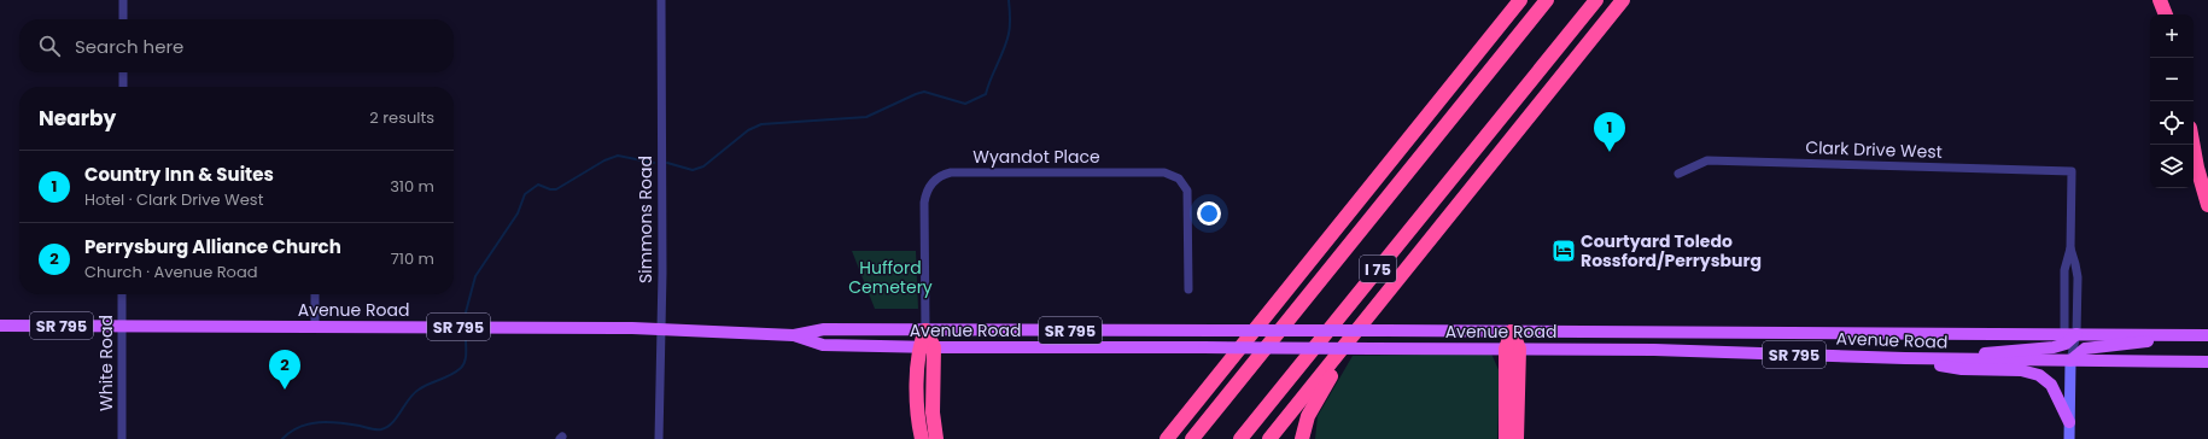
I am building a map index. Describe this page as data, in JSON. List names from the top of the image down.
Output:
{
  "streets": {
    "highway": ["I 75"],
    "main road": ["Avenue Road", "SR 795"],
    "street": [
      "Clark Drive West",
      "Wyandot Place",
      "Simmons Road",
      "White Road"
    ]
  },
  "crossings": [
    ["Wyandot Place", "Avenue Road"],
    ["Simmons Road", "Avenue Road"],
    ["Avenue Road", "White Road"]
  ],
  "parks": ["Hufford Cemetery"],
  "places": {
    "hotel": ["Courtyard Toledo Rossford/Perrysburg"]
  },
  "page": {
    "map_buttons": ["+", "−"],
    "search": "Search here",
    "heading": ["Nearby", "2 results"],
    "pins": ["1", "2"],
    "list": [
      {
        "mark": "1",
        "name": "Country Inn & Suites",
        "note": "Hotel · Clark Drive West",
        "value": "310 m"
      },
      {
        "mark": "2",
        "name": "Perrysburg Alliance Church",
        "note": "Church · Avenue Road",
        "value": "710 m"
      }
    ]
  }
}
